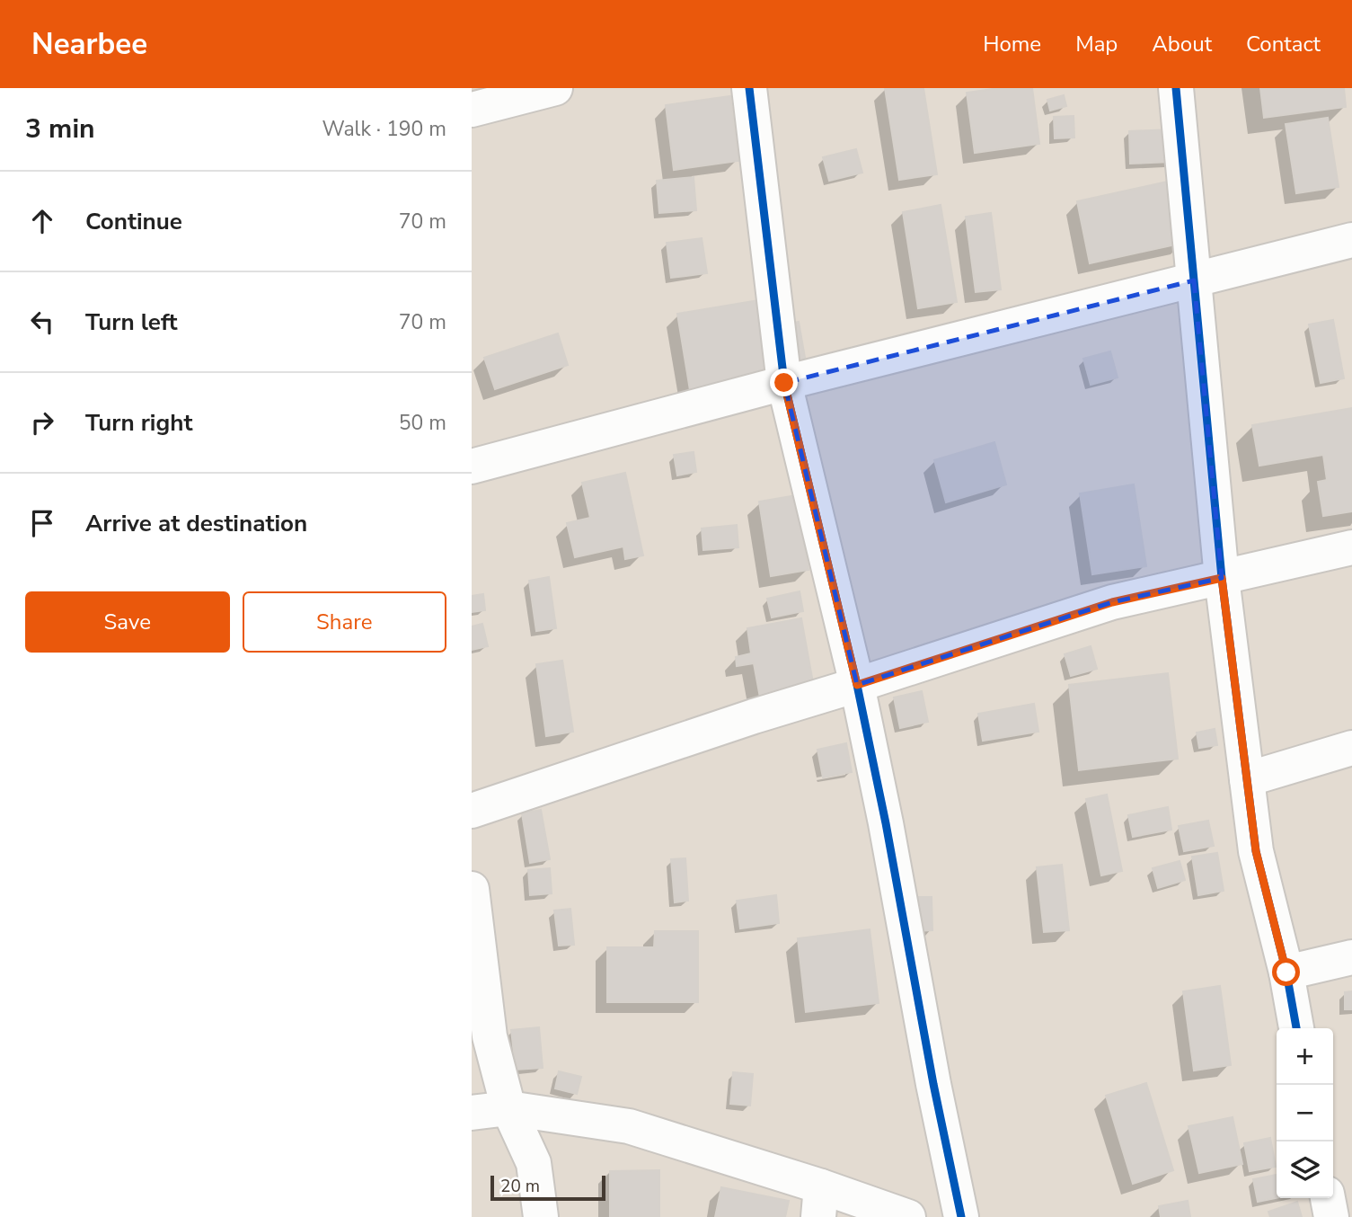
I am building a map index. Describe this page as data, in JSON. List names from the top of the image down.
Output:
{
  "scale_bar": "20 m",
  "page": {
    "header": "Nearbee",
    "nav": [
      "Home",
      "Map",
      "About",
      "Contact"
    ],
    "heading": ["3 min", "Walk · 190 m"],
    "list": [
      ["Continue", "70 m"],
      ["Turn left", "70 m"],
      ["Turn right", "50 m"],
      "Arrive at destination"
    ],
    "buttons": ["Save", "Share"],
    "map_buttons": ["+", "−"],
    "scale": "20 m"
  }
}
